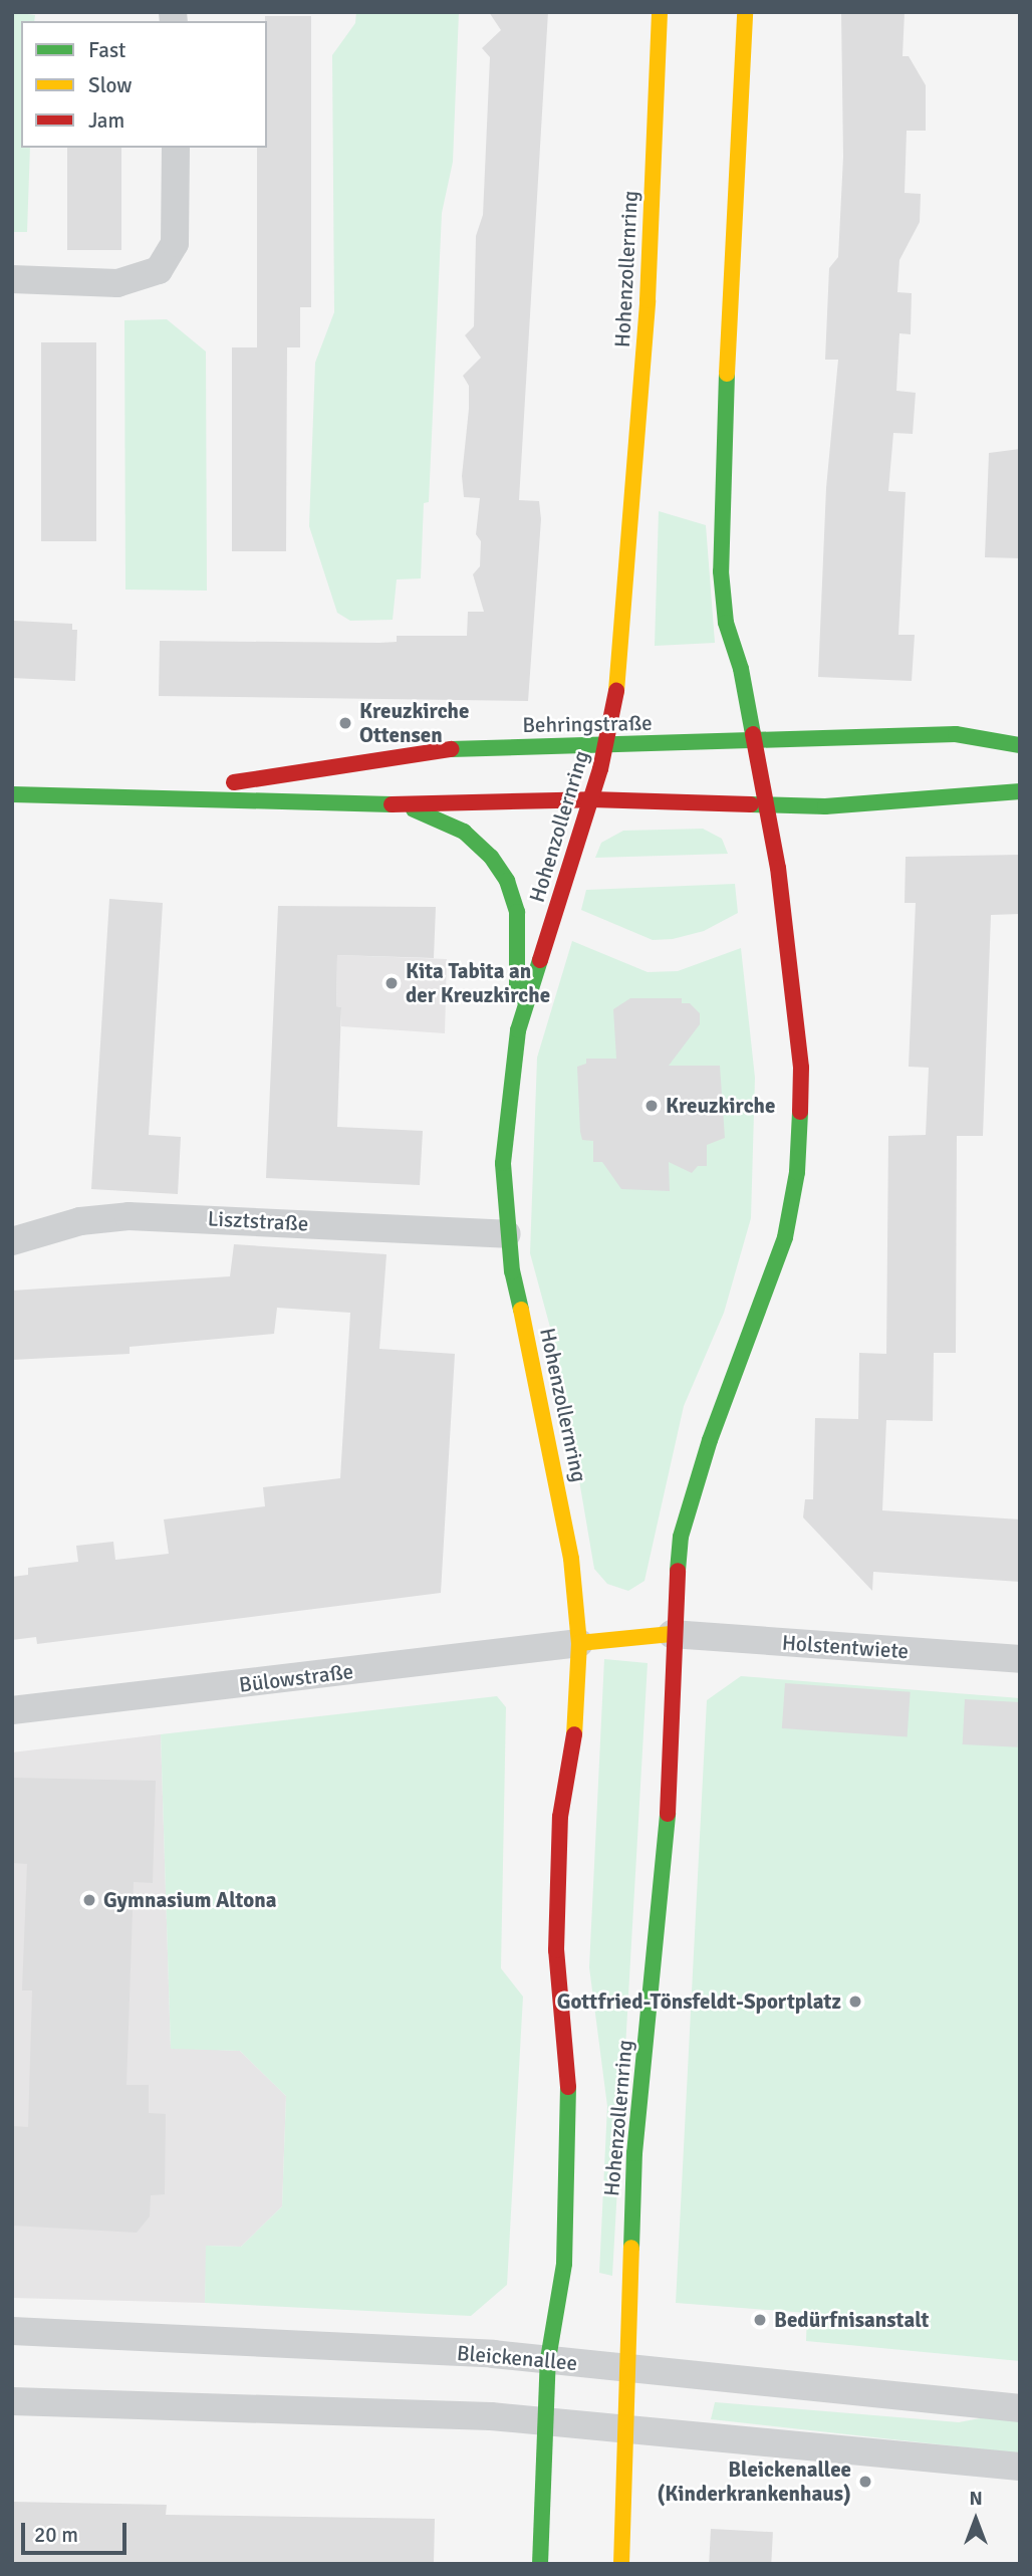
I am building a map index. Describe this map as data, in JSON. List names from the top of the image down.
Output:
{
  "streets": {
    "main road": ["Hohenzollernring", "Behringstraße"],
    "street": [
      "Lisztstraße",
      "Holstentwiete",
      "Bülowstraße",
      "Bleickenallee"
    ]
  },
  "crossings": [
    ["Hohenzollernring", "Behringstraße"],
    ["Hohenzollernring", "Lisztstraße"],
    ["Hohenzollernring", "Holstentwiete"],
    ["Hohenzollernring", "Bülowstraße"],
    ["Hohenzollernring", "Bleickenallee"]
  ],
  "places": [
    "Kreuzkirche Ottensen",
    "Kita Tabita an der Kreuzkirche",
    "Kreuzkirche",
    "Gymnasium Altona",
    "Gottfried-Tönsfeldt-Sportplatz",
    "Bedürfnisanstalt",
    "Bleickenallee (Kinderkrankenhaus)"
  ],
  "legend": ["Fast", "Slow", "Jam"],
  "scale_bar": "20 m",
  "north": "top"
}
